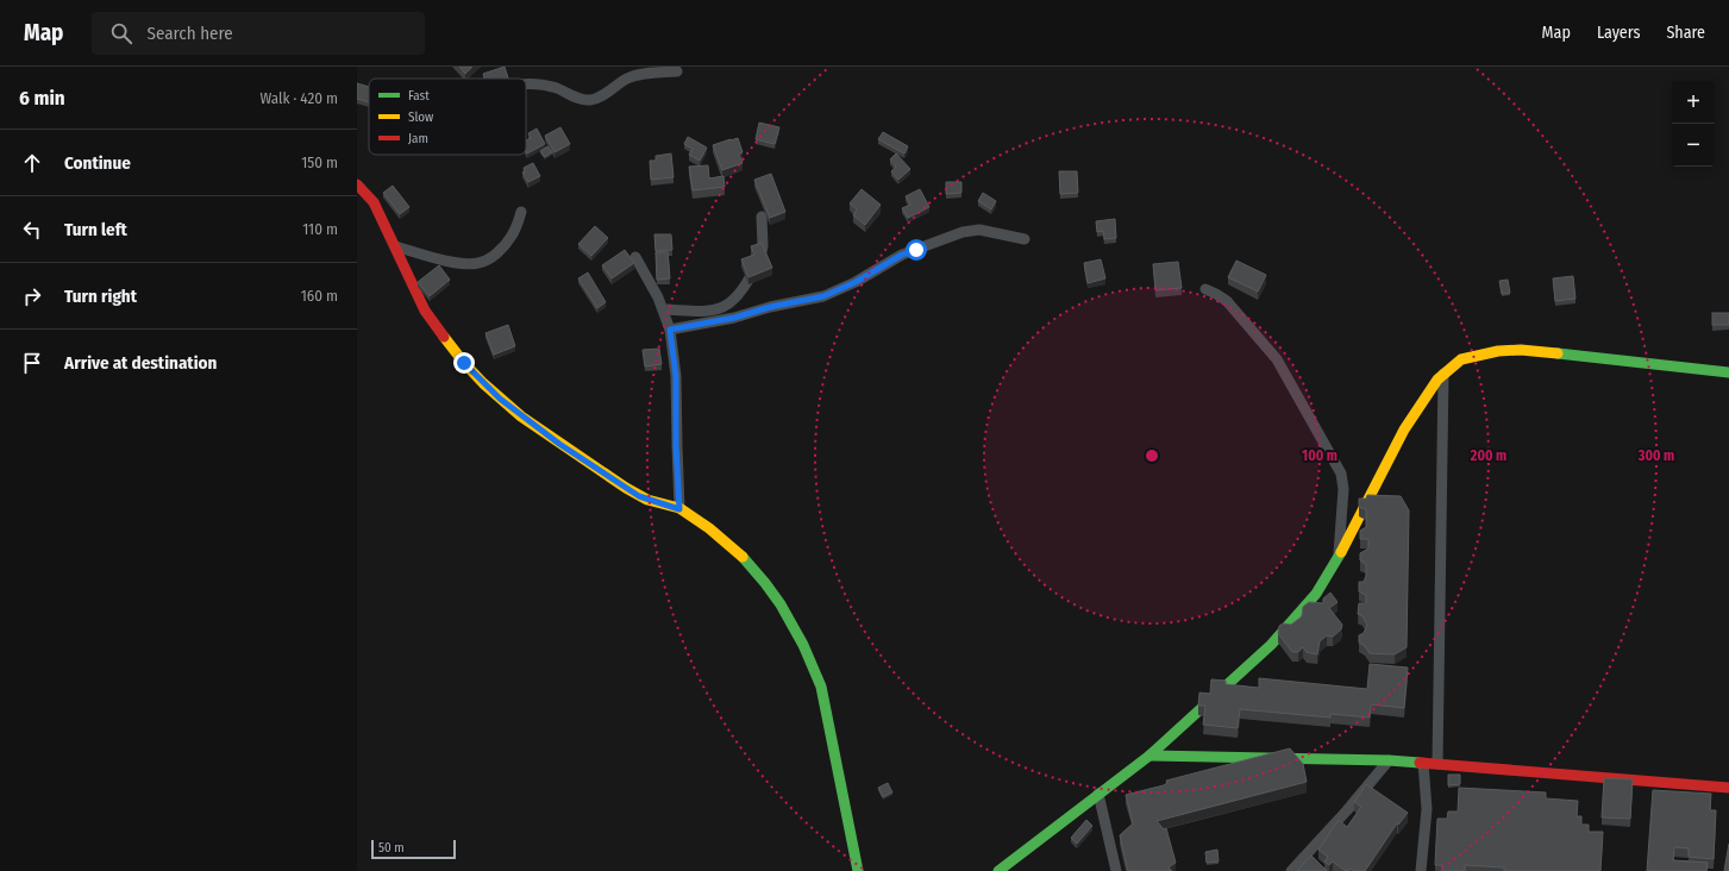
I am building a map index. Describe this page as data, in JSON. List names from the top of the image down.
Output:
{
  "legend": ["Fast", "Slow", "Jam"],
  "scale_bar": "50 m",
  "page": {
    "header": "Map",
    "search": "Search here",
    "nav": ["Map", "Layers", "Share"],
    "heading": ["6 min", "Walk · 420 m"],
    "map_buttons": ["+", "−"],
    "list": [
      ["Continue", "150 m"],
      ["Turn left", "110 m"],
      ["Turn right", "160 m"],
      "Arrive at destination"
    ],
    "scale": "50 m"
  },
  "rings": ["100 m", "200 m", "300 m"]
}
